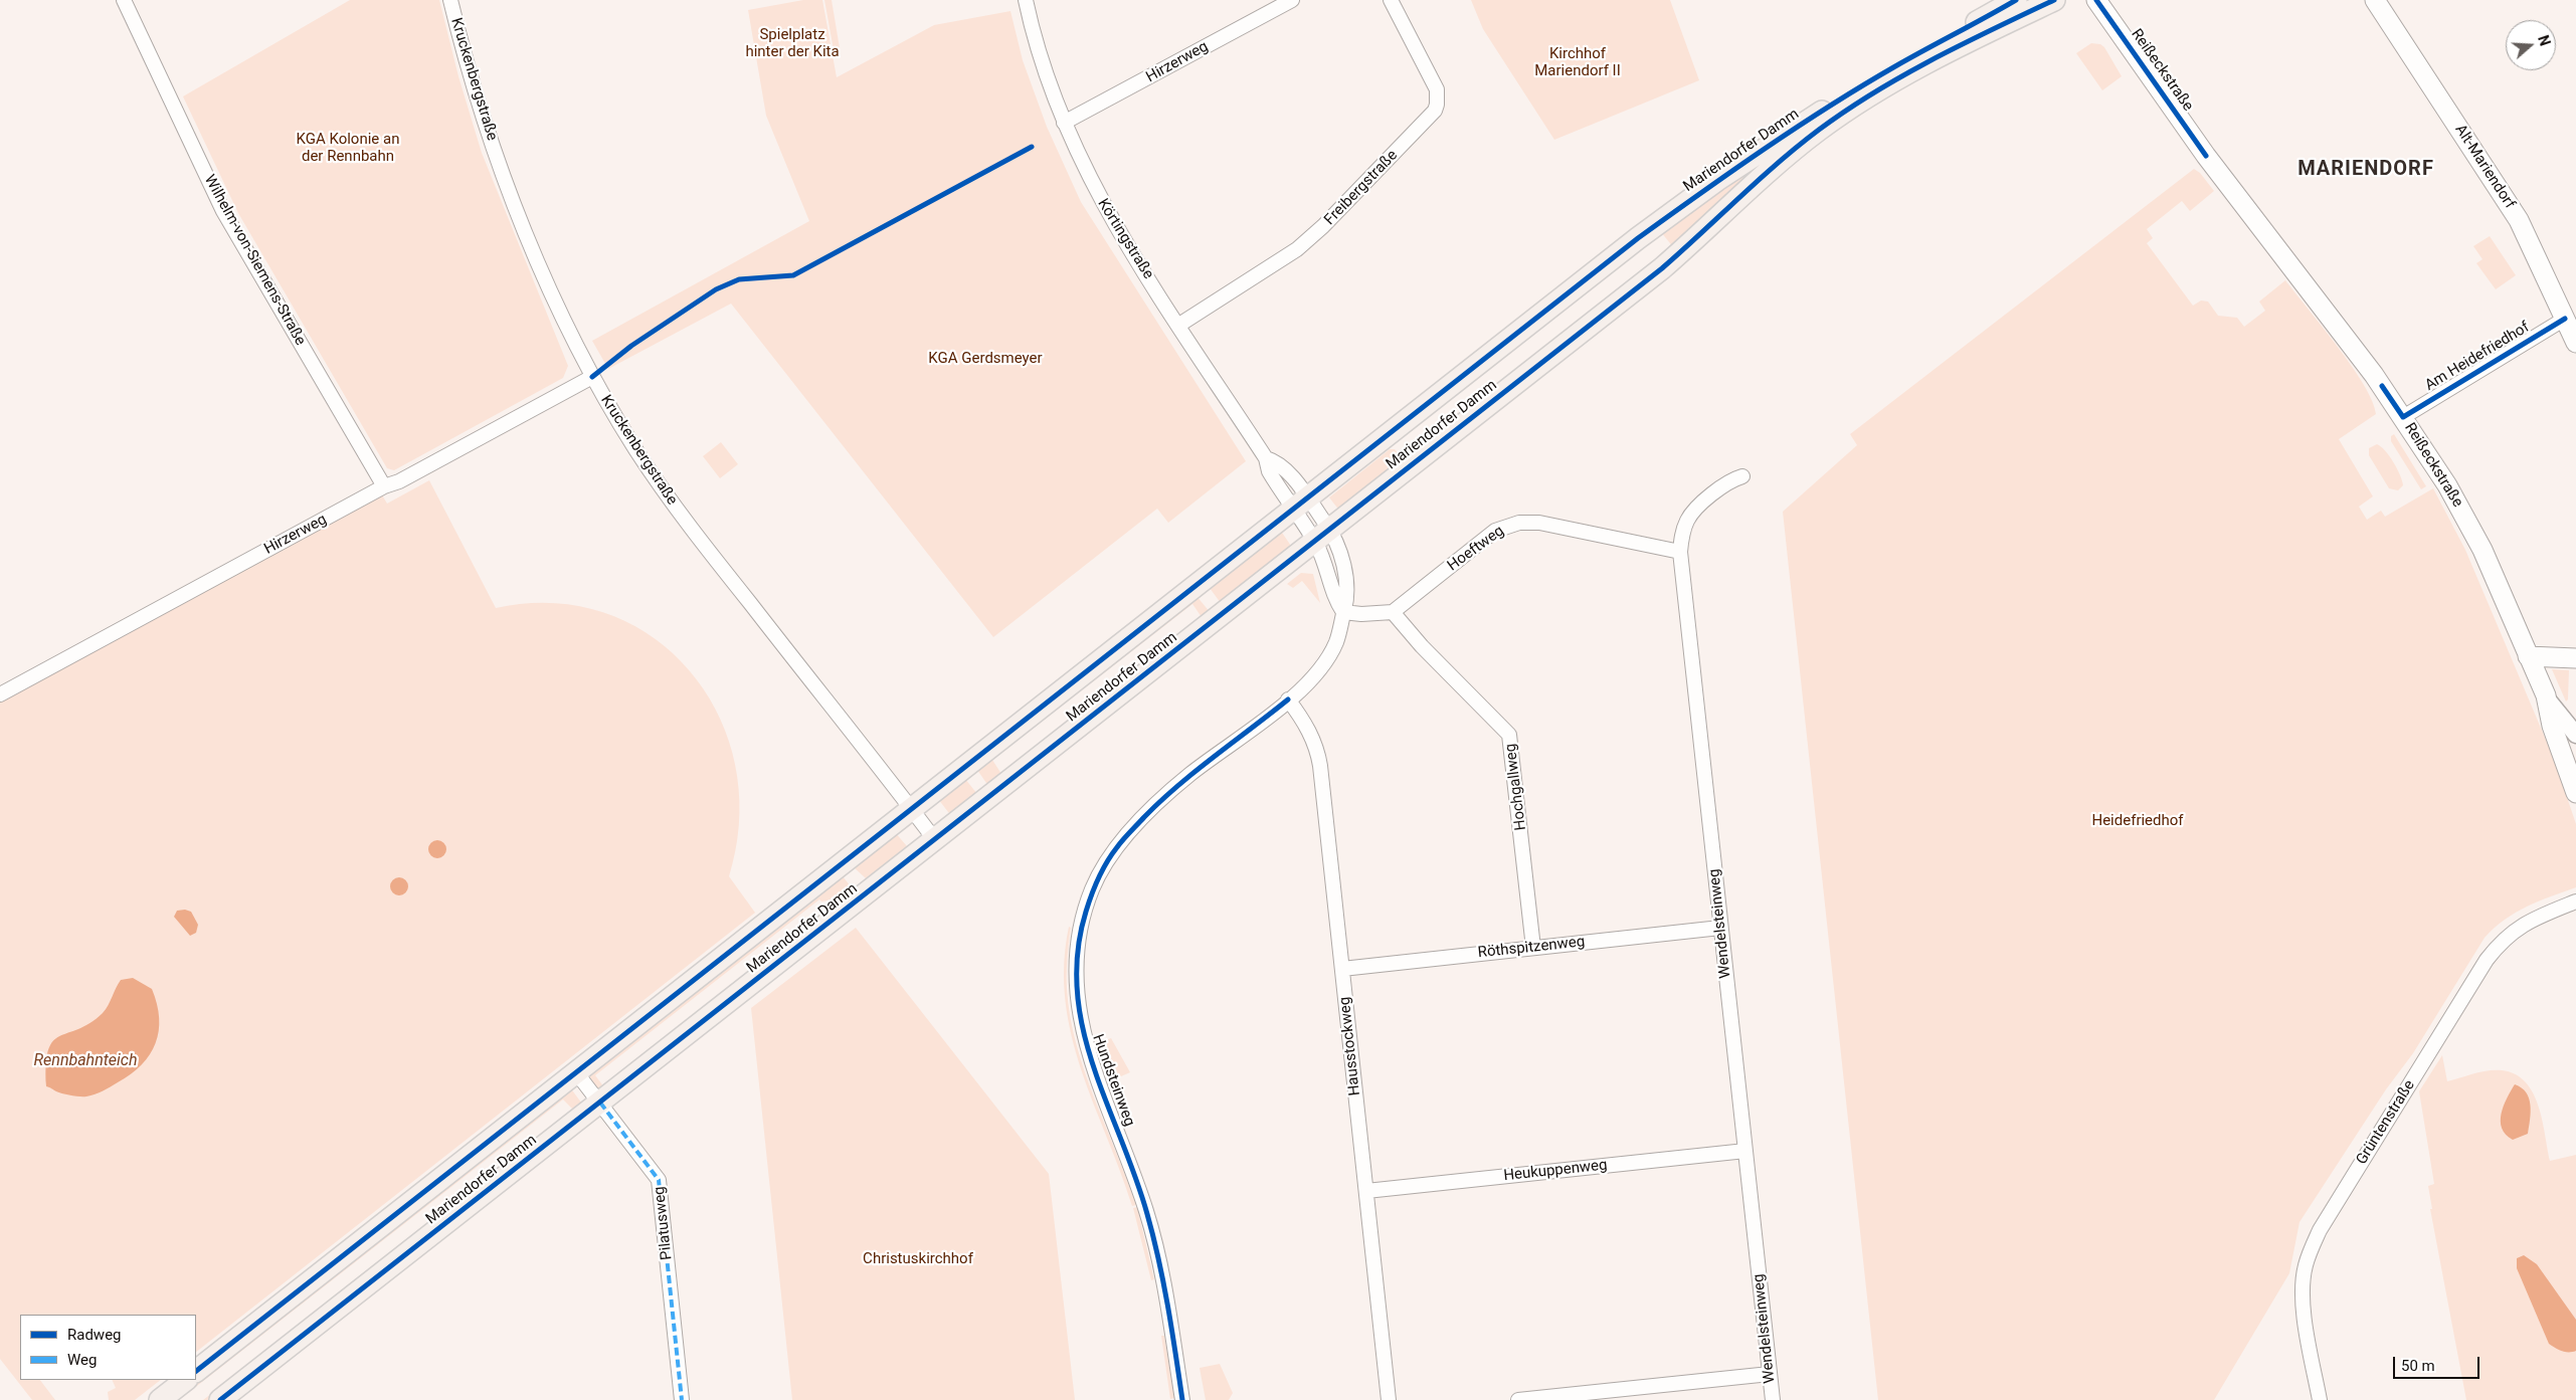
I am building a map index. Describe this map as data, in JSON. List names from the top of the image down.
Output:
{
  "streets": {
    "main road": ["Reißeckstraße", "Mariendorfer Damm", "Alt-Mariendorf"],
    "street": [
      "Hirzerweg",
      "Kruckenbergstraße",
      "Freibergstraße",
      "Körtingstraße",
      "Wilhelm-von-Siemens-Straße",
      "Am Heidefriedhof",
      "Hoeftweg",
      "Hochgallweg",
      "Wendelsteinweg",
      "Röthspitzenweg",
      "Hausstockweg",
      "Hundsteinweg",
      "Grüntenstraße",
      "Heukuppenweg",
      "Pilatusweg"
    ]
  },
  "crossings": [
    ["Hirzerweg", "Kruckenbergstraße"],
    ["Hirzerweg", "Körtingstraße"],
    ["Hirzerweg", "Wilhelm-von-Siemens-Straße"],
    ["Reißeckstraße", "Am Heidefriedhof"],
    ["Kruckenbergstraße", "Mariendorfer Damm"],
    ["Mariendorfer Damm", "Körtingstraße"],
    ["Mariendorfer Damm", "Pilatusweg"],
    ["Alt-Mariendorf", "Am Heidefriedhof"],
    ["Freibergstraße", "Körtingstraße"],
    ["Hoeftweg", "Hochgallweg"],
    ["Hoeftweg", "Wendelsteinweg"],
    ["Hochgallweg", "Röthspitzenweg"],
    ["Wendelsteinweg", "Röthspitzenweg"],
    ["Wendelsteinweg", "Heukuppenweg"],
    ["Röthspitzenweg", "Hausstockweg"],
    ["Hausstockweg", "Hundsteinweg"],
    ["Hausstockweg", "Heukuppenweg"]
  ],
  "districts": ["MARIENDORF"],
  "water": ["Rennbahnteich"],
  "parks": [
    "Spielplatz hinter der Kita",
    "Kirchhof Mariendorf II",
    "KGA Kolonie an der Rennbahn",
    "KGA Gerdsmeyer",
    "Heidefriedhof",
    "Christuskirchhof"
  ],
  "legend": ["Radweg", "Weg"],
  "scale_bar": "50 m",
  "north": "right"
}
